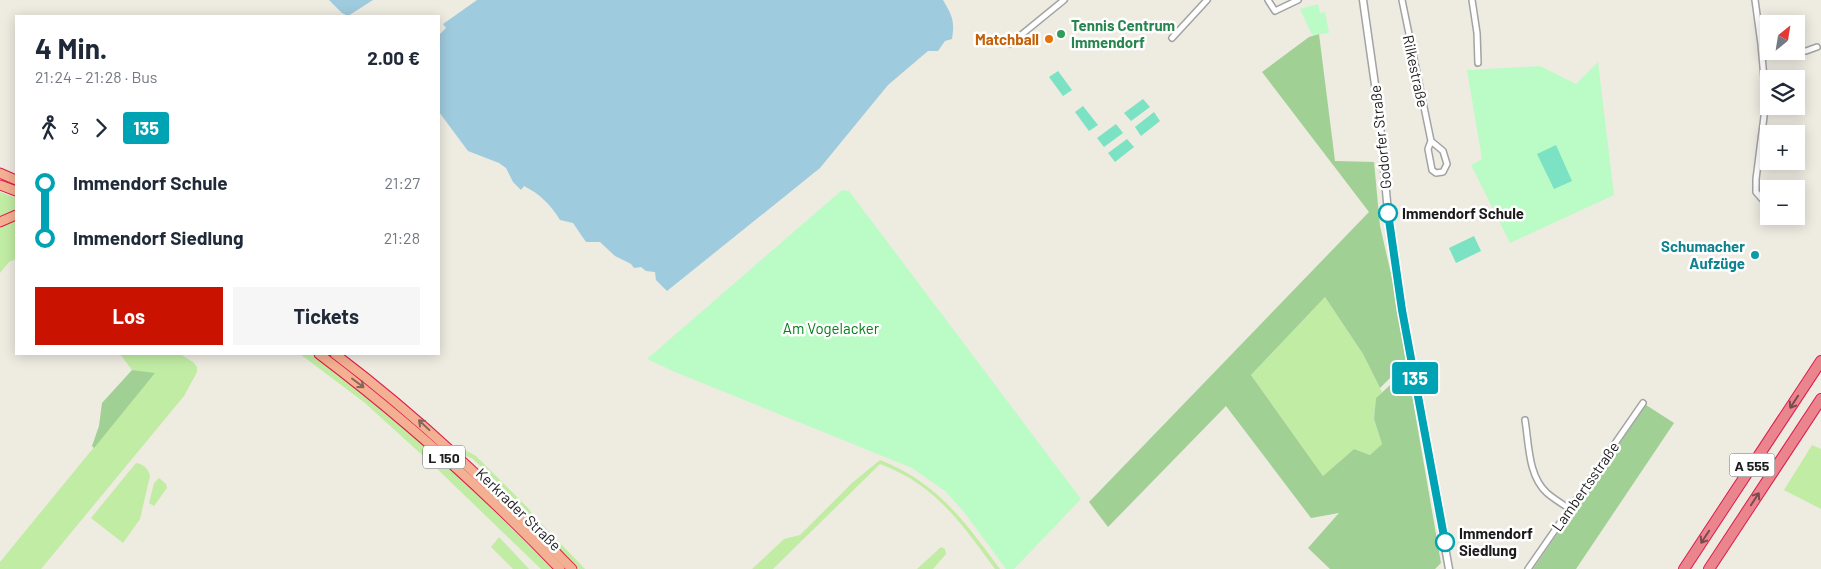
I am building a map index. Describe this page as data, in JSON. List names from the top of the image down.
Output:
{
  "streets": {
    "highway": ["L 150", "A 555", "Kerkrader Straße"],
    "street": ["Rilkestraße", "Godorfer Straße", "Lambertsstraße"]
  },
  "parks": ["Am Vogelacker"],
  "places": [
    "Tennis Centrum Immendorf",
    "Matchball",
    "Immendorf Schule",
    "Schumacher Aufzüge",
    "Immendorf Siedlung"
  ],
  "lines": ["bus line 135"],
  "north": "top right",
  "page": {
    "on_map": "135",
    "map_buttons": ["+", "−"],
    "heading": ["4 Min.", "21:24 – 21:28 · Bus", "2.00 €"],
    "legs": ["3", "135"],
    "list": [
      {
        "name": "Immendorf Schule",
        "value": "21:27"
      },
      {
        "name": "Immendorf Siedlung",
        "value": "21:28"
      }
    ],
    "buttons": ["Los", "Tickets"]
  }
}
